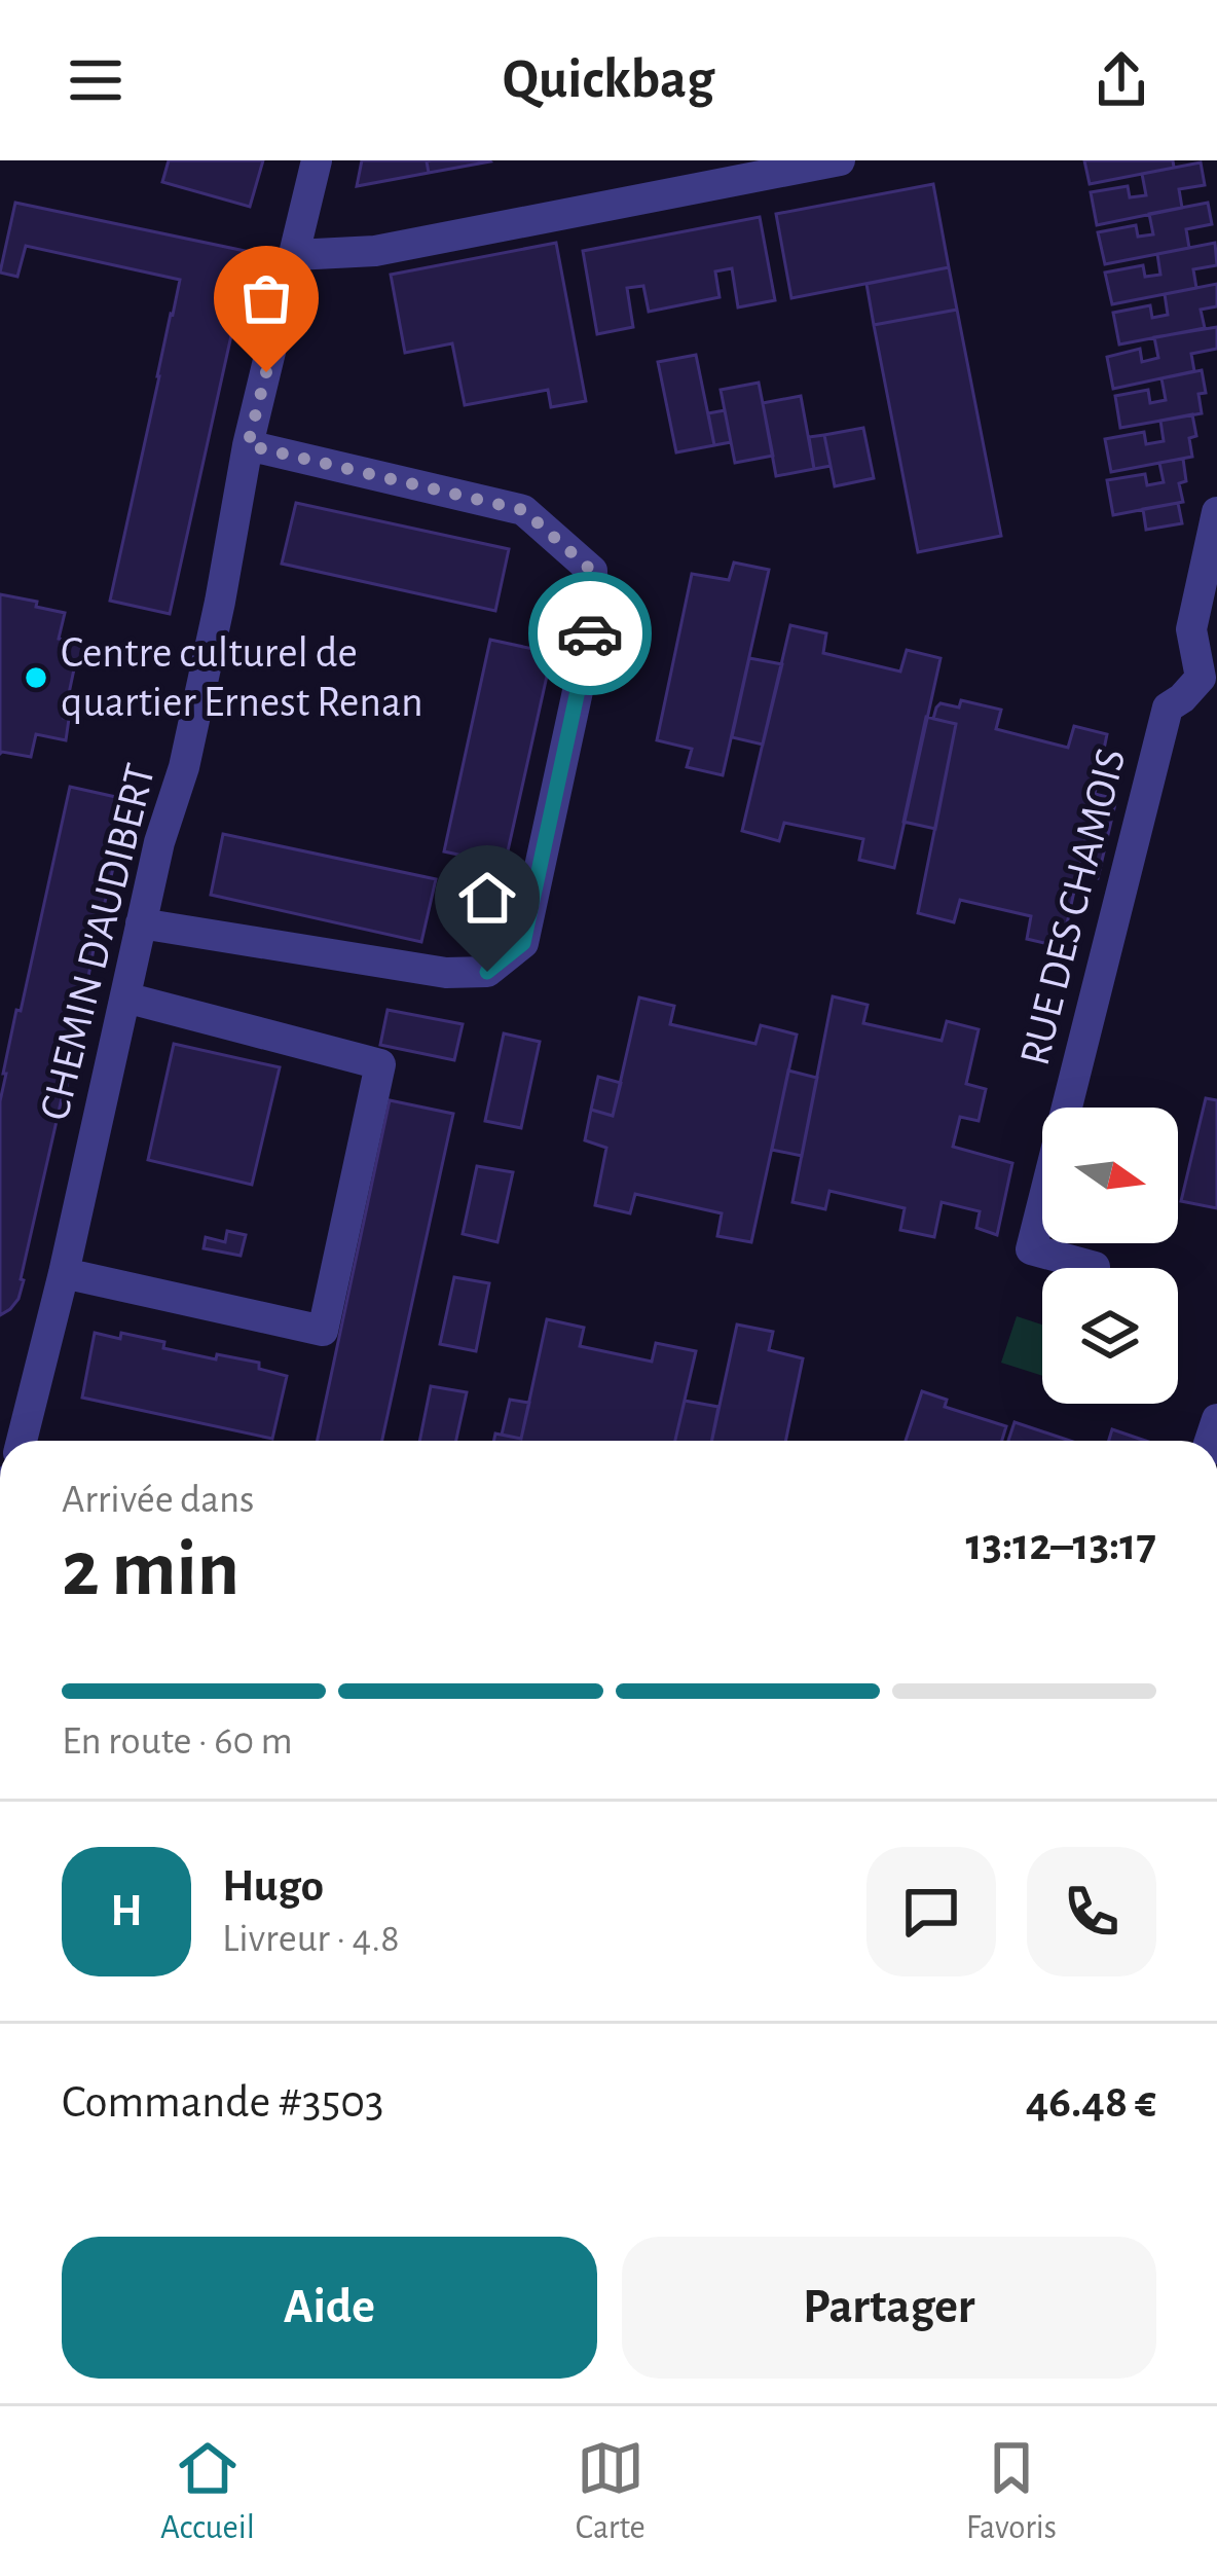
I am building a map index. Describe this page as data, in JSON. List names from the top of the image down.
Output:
{
  "streets": {
    "street": ["RUE DES CHAMOIS", "CHEMIN D'AUDIBERT"]
  },
  "places": ["Centre culturel de quartier Ernest Renan"],
  "north": "right",
  "page": {
    "header": "Quickbag",
    "heading": ["2 min", "Arrivée dans", "13:12–13:17"],
    "panel": [
      "Hugo",
      "Livreur · 4.8",
      "Commande #3503",
      "46.48 €"
    ],
    "bar": "En route · 60 m",
    "round": "H",
    "buttons": ["Aide", "Partager"],
    "tabs": ["Accueil", "Carte", "Favoris"]
  }
}
